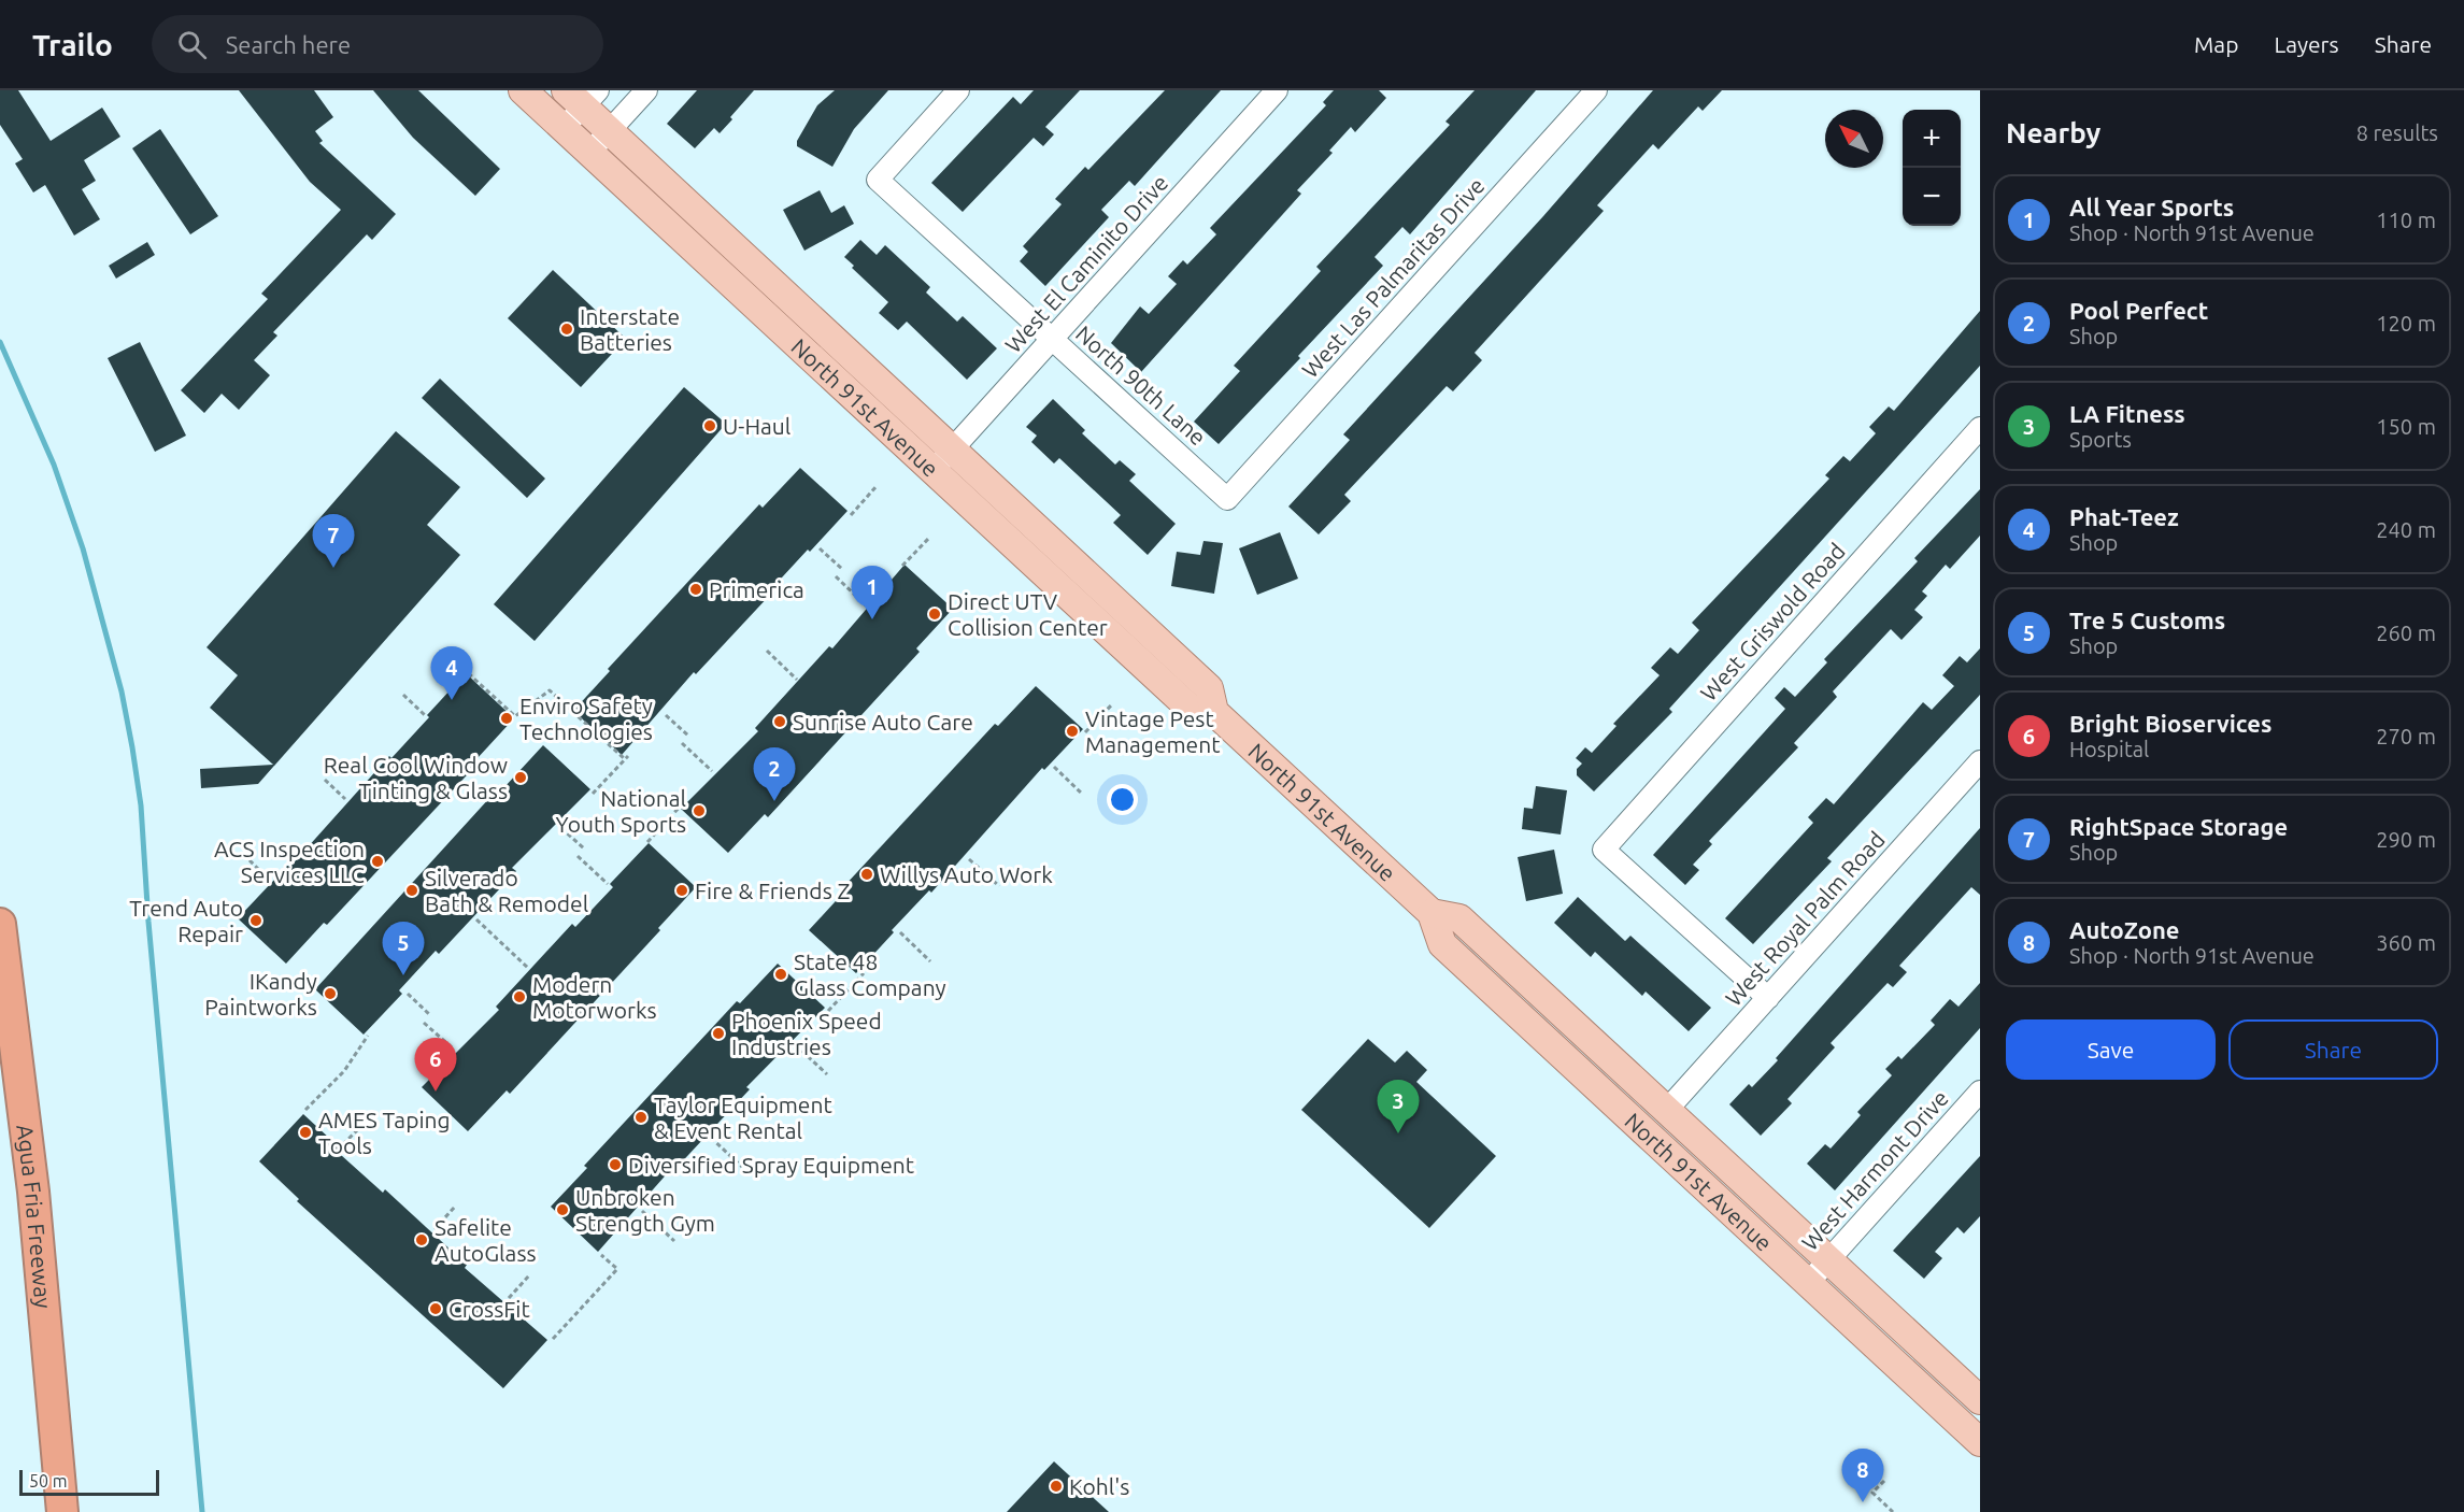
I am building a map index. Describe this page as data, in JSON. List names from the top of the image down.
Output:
{
  "streets": {
    "highway": ["Agua Fria Freeway"],
    "main road": ["North 91st Avenue"],
    "street": [
      "West El Caminito Drive",
      "West Las Palmaritas Drive",
      "North 90th Lane",
      "West Griswold Road",
      "West Royal Palm Road",
      "West Harmont Drive"
    ]
  },
  "crossings": [
    ["West El Caminito Drive", "North 90th Lane"],
    ["West El Caminito Drive", "North 91st Avenue"],
    ["West Las Palmaritas Drive", "North 90th Lane"],
    ["North 91st Avenue", "West Royal Palm Road"],
    ["North 91st Avenue", "West Harmont Drive"],
    ["West Griswold Road", "West Royal Palm Road"]
  ],
  "places": [
    "Interstate Batteries",
    "U-Haul",
    "Primerica",
    "Direct UTV Collision Center",
    "Enviro Safety Technologies",
    "Sunrise Auto Care",
    "Vintage Pest Management",
    "Real Cool Window Tinting & Glass",
    "National Youth Sports",
    "ACS Inspection Services LLC",
    "Willys Auto Work",
    "Silverado Bath & Remodel",
    "Fire & Friends Z",
    "Trend Auto Repair",
    "State 48 Glass Company",
    "IKandy Paintworks",
    "Modern Motorworks",
    "Phoenix Speed Industries",
    "Taylor Equipment & Event Rental",
    "AMES Taping Tools",
    "Diversified Spray Equipment",
    "Unbroken Strength Gym",
    "Safelite AutoGlass",
    "CrossFit",
    "Kohl's"
  ],
  "scale_bar": "50 m",
  "north": "top left",
  "page": {
    "header": "Trailo",
    "search": "Search here",
    "nav": ["Map", "Layers", "Share"],
    "heading": ["Nearby", "8 results"],
    "map_buttons": ["+", "−"],
    "list": [
      {
        "mark": "1",
        "name": "All Year Sports",
        "note": "Shop · North 91st Avenue",
        "value": "110 m"
      },
      {
        "mark": "2",
        "name": "Pool Perfect",
        "note": "Shop",
        "value": "120 m"
      },
      {
        "mark": "3",
        "name": "LA Fitness",
        "note": "Sports",
        "value": "150 m"
      },
      {
        "mark": "4",
        "name": "Phat-Teez",
        "note": "Shop",
        "value": "240 m"
      },
      {
        "mark": "5",
        "name": "Tre 5 Customs",
        "note": "Shop",
        "value": "260 m"
      },
      {
        "mark": "6",
        "name": "Bright Bioservices",
        "note": "Hospital",
        "value": "270 m"
      },
      {
        "mark": "7",
        "name": "RightSpace Storage",
        "note": "Shop",
        "value": "290 m"
      },
      {
        "mark": "8",
        "name": "AutoZone",
        "note": "Shop · North 91st Avenue",
        "value": "360 m"
      }
    ],
    "pins": [
      "7",
      "1",
      "4",
      "2",
      "5",
      "6",
      "3",
      "8"
    ],
    "buttons": ["Save", "Share"],
    "scale": "50 m"
  }
}
